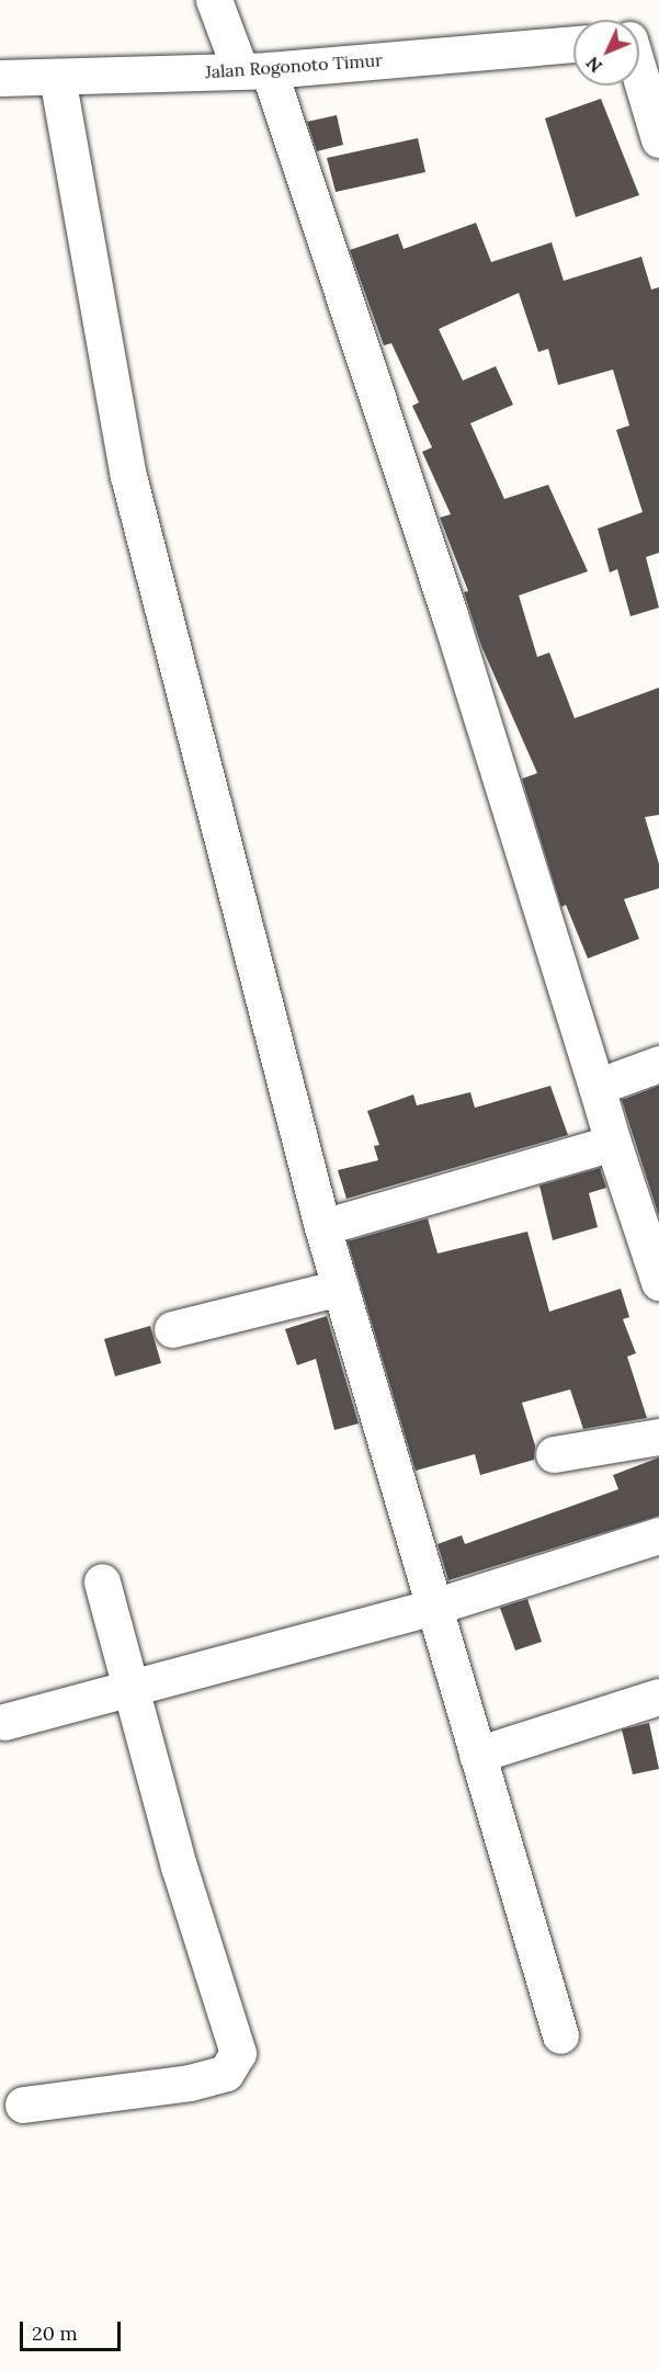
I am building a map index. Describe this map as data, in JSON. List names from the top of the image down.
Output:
{
  "streets": {
    "street": ["Jalan Rogonoto Timur"]
  },
  "scale_bar": "20 m",
  "north": "bottom left"
}
